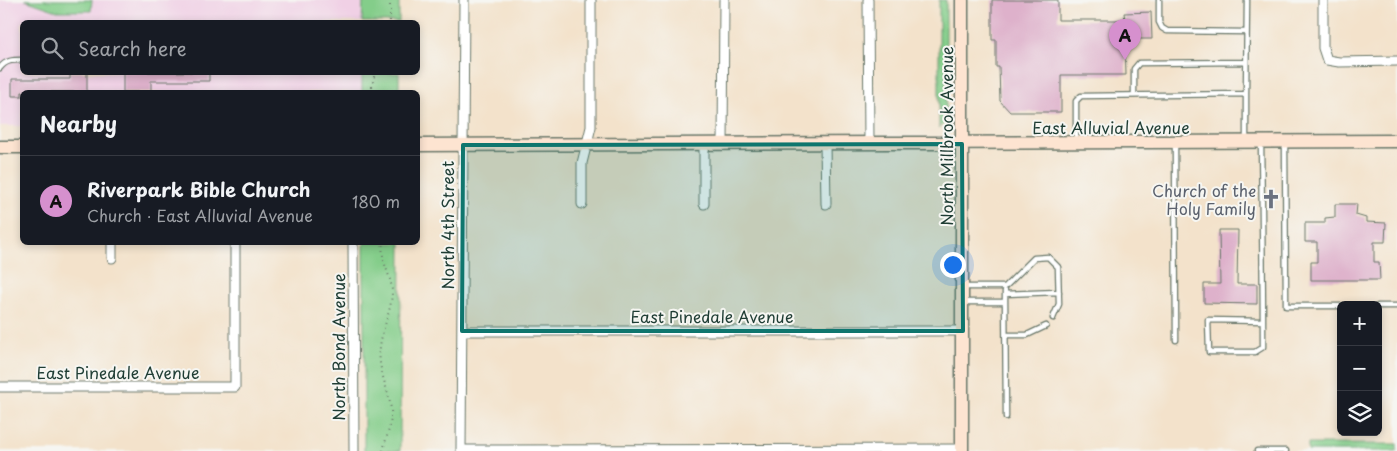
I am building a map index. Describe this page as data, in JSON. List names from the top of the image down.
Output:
{
  "streets": {
    "main road": ["East Alluvial Avenue", "North Millbrook Avenue"],
    "street": ["North 4th Street", "East Pinedale Avenue", "North Bond Avenue"]
  },
  "crossings": [
    ["East Alluvial Avenue", "North Millbrook Avenue"],
    ["East Alluvial Avenue", "North 4th Street"],
    ["North Millbrook Avenue", "East Pinedale Avenue"],
    ["North 4th Street", "East Pinedale Avenue"]
  ],
  "places": {
    "church": ["Church of the Holy Family"]
  },
  "page": {
    "pins": "A",
    "search": "Search here",
    "heading": "Nearby",
    "list": [
      {
        "mark": "A",
        "name": "Riverpark Bible Church",
        "note": "Church · East Alluvial Avenue",
        "value": "180 m"
      }
    ],
    "map_buttons": ["+", "−"]
  }
}
